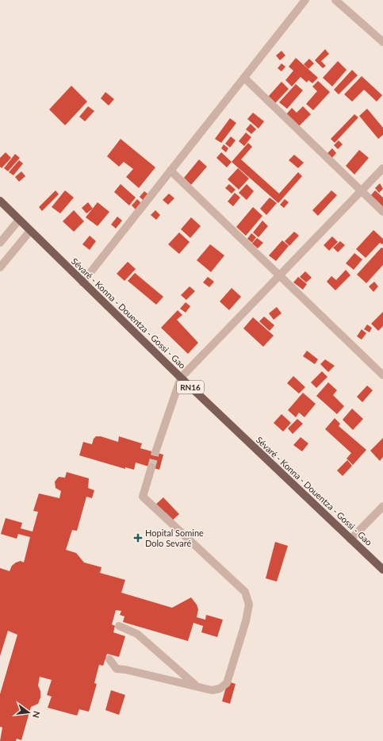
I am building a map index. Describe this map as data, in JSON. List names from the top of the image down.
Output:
{
  "streets": {
    "main road": ["Sévaré - Konna - Douentza - Gossi - Gao", "RN16"]
  },
  "places": {
    "health": ["Hopital Somine Dolo Sevaré"]
  },
  "north": "right"
}
